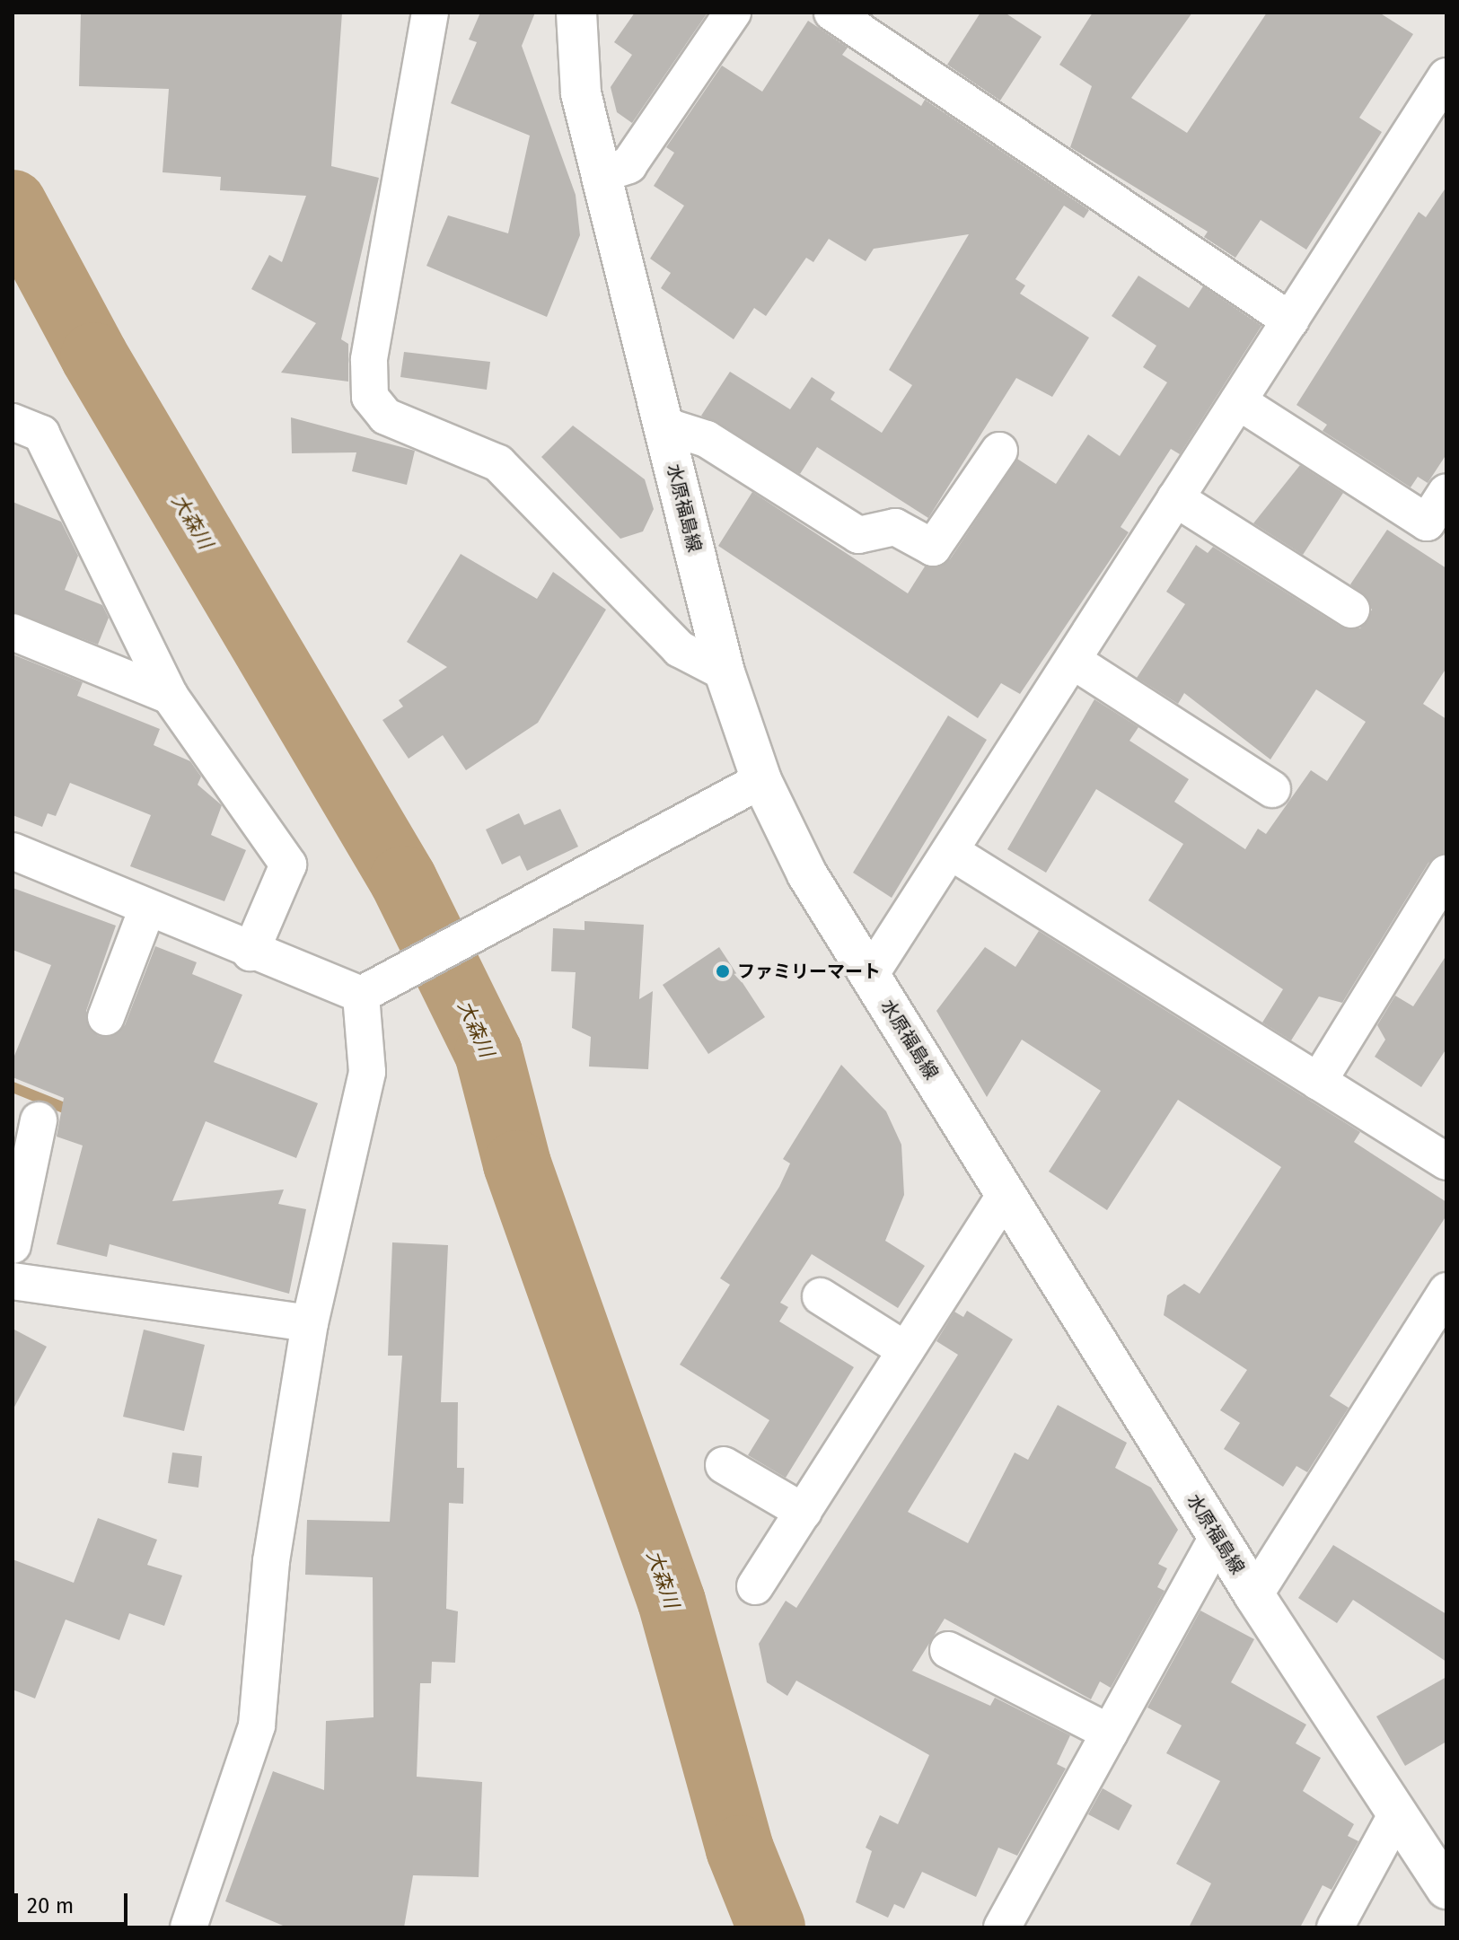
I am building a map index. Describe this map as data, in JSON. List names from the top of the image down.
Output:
{
  "streets": {
    "main road": ["水原福島線"]
  },
  "water": ["大森川"],
  "places": ["ファミリーマート"],
  "scale_bar": "20 m"
}
